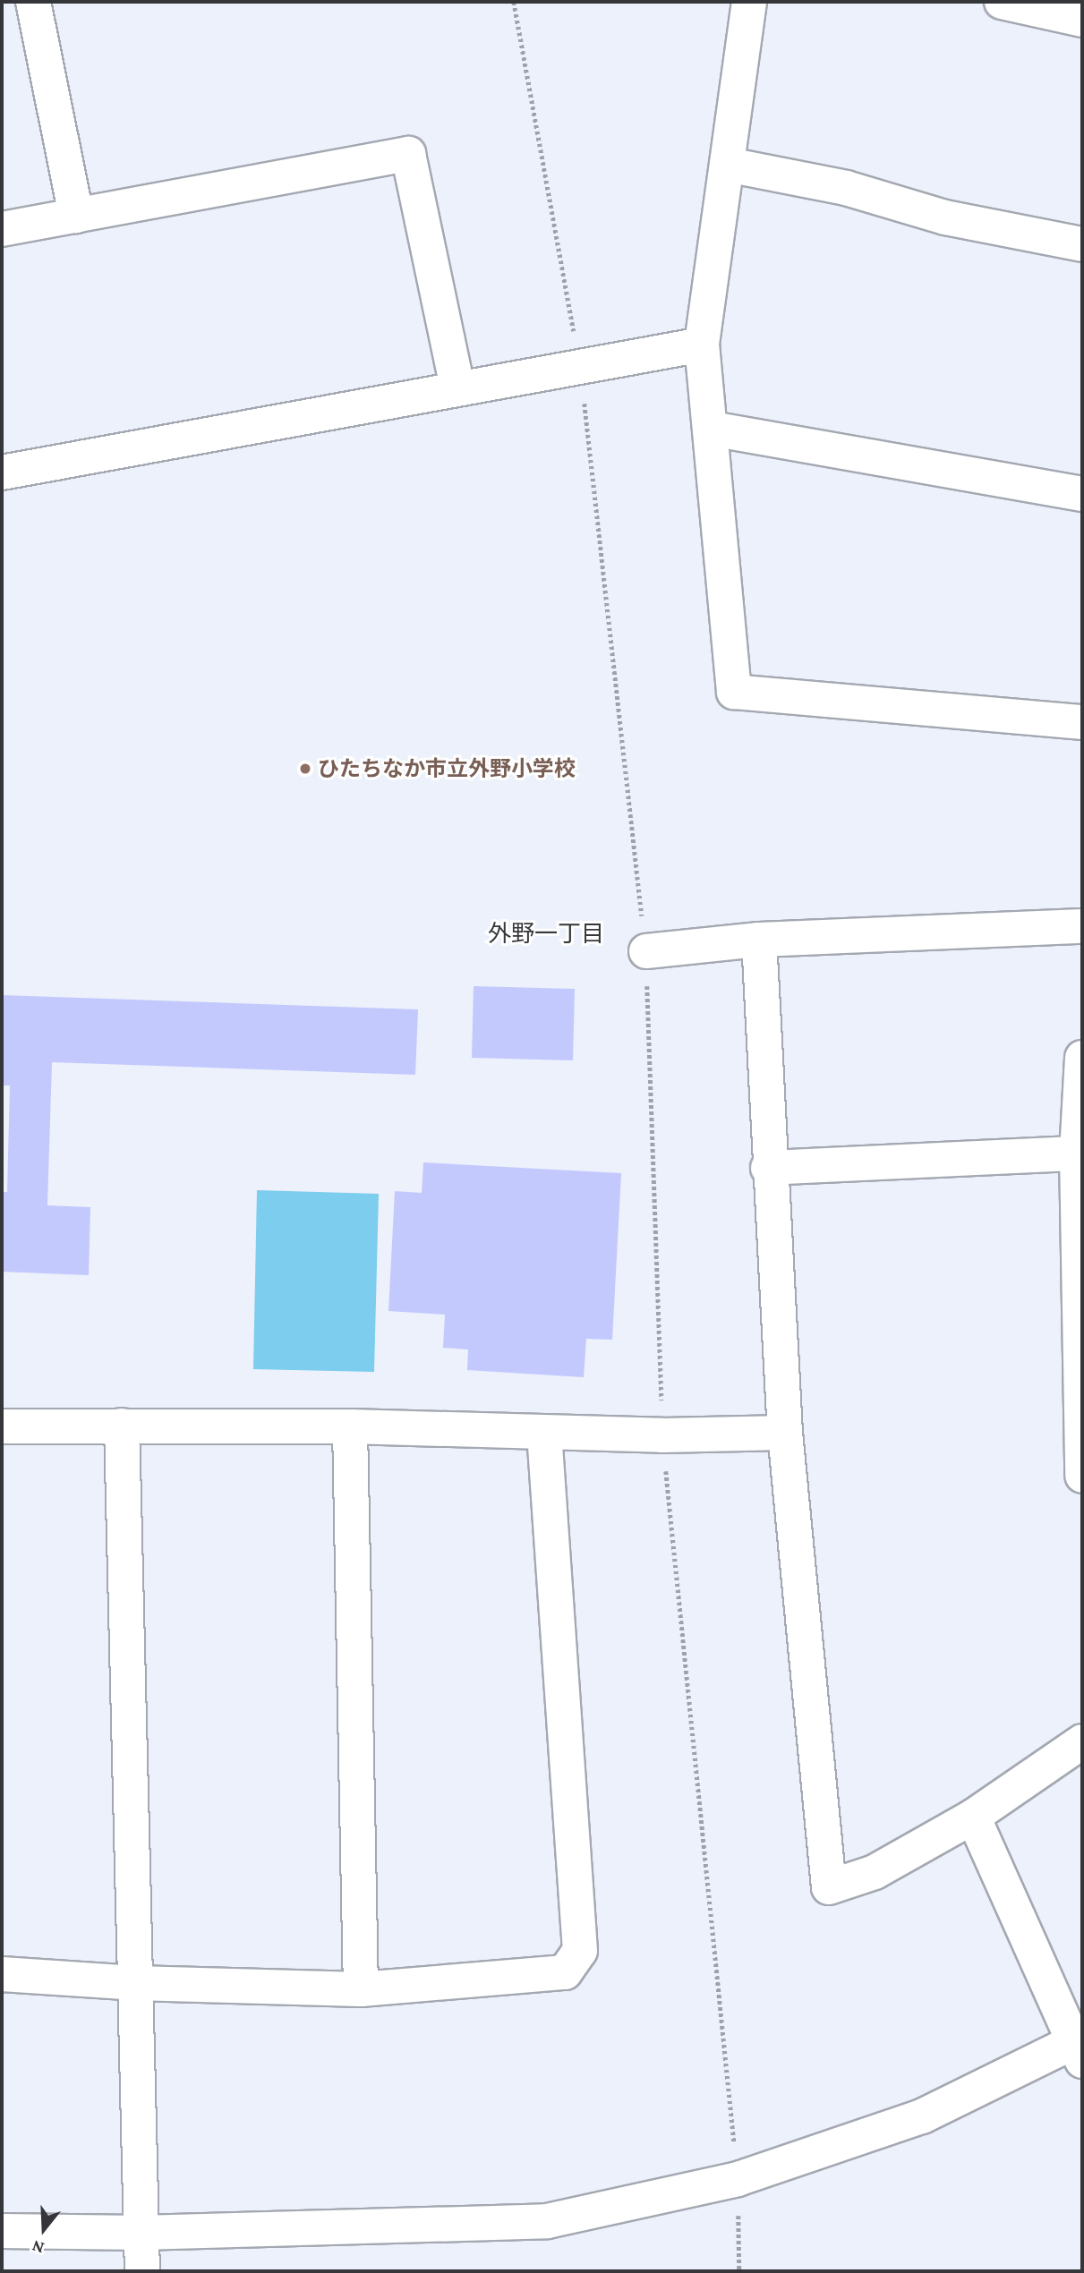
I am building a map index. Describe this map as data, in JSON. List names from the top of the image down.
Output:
{
  "districts": ["外野一丁目"],
  "places": ["ひたちなか市立外野小学校"],
  "north": "bottom"
}
